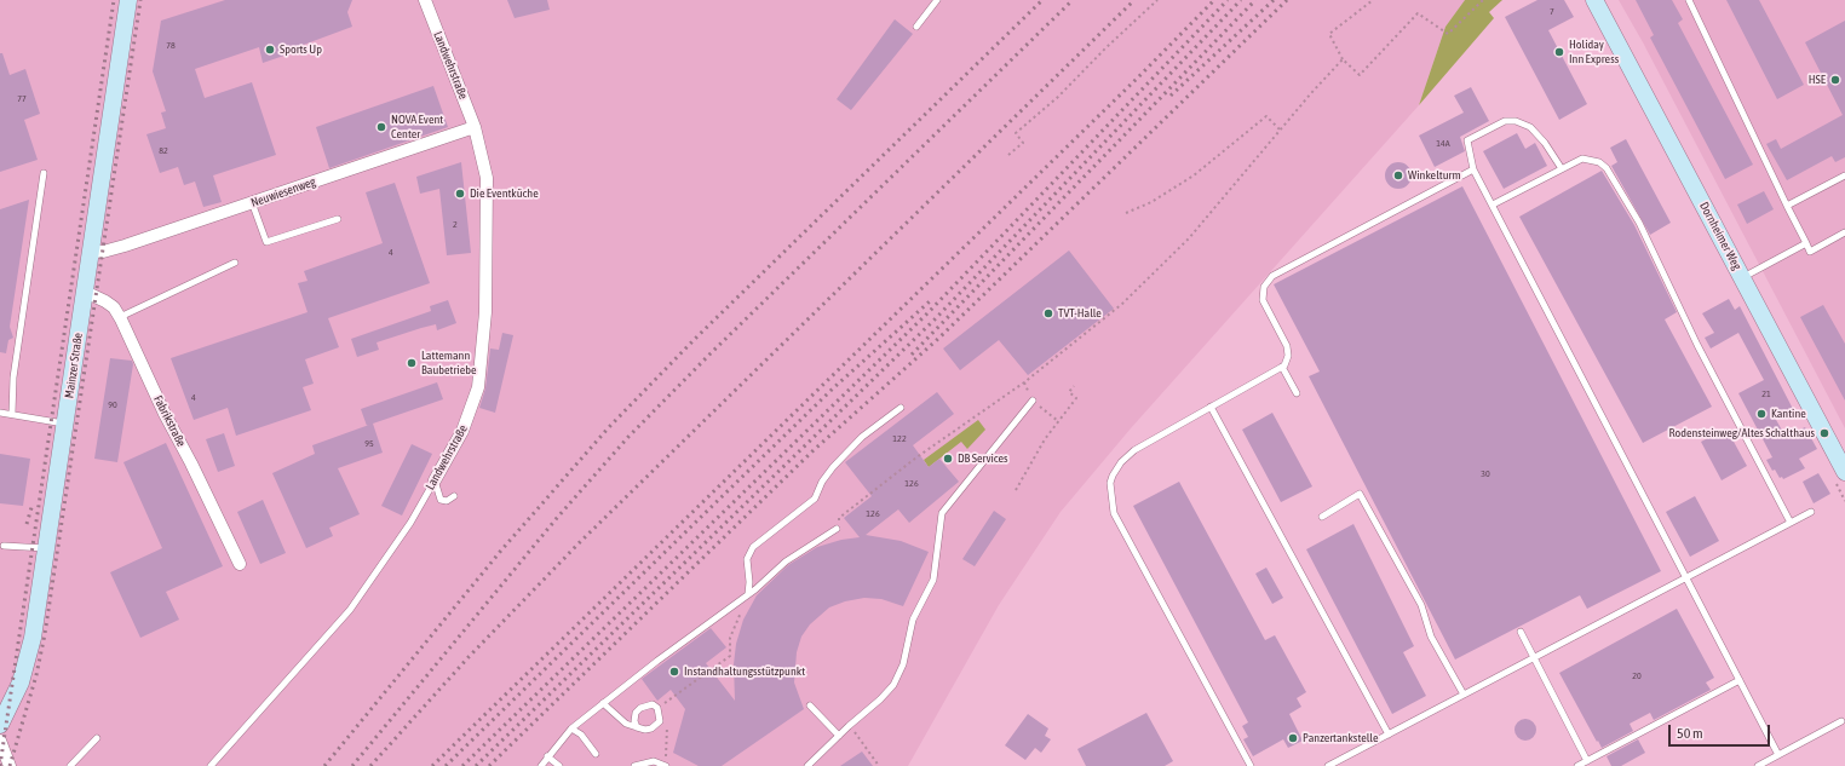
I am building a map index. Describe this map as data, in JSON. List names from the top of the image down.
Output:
{
  "streets": {
    "street": [
      "Landwehrstraße",
      "Neuwiesenweg",
      "Dornheimer Weg",
      "Mainzer Straße",
      "Fabrikstraße"
    ]
  },
  "crossings": [
    ["Landwehrstraße", "Neuwiesenweg"],
    ["Neuwiesenweg", "Mainzer Straße"],
    ["Mainzer Straße", "Fabrikstraße"]
  ],
  "places": [
    "Sports Up",
    "Holiday Inn Express",
    "HSE",
    "NOVA Event Center",
    "Winkelturm",
    "Die Eventküche",
    "TVT-Halle",
    "Lattemann Baubetriebe",
    "Kantine",
    "Rodensteinweg/Altes Schalthaus",
    "DB Services",
    "Instandhaltungsstützpunkt",
    "Panzertankstelle"
  ],
  "house_numbers": [
    "7",
    "78",
    "77",
    "14A",
    "82",
    "2",
    "4",
    "21",
    "4",
    "90",
    "122",
    "95",
    "30",
    "126",
    "126",
    "20"
  ],
  "scale_bar": "50 m"
}
